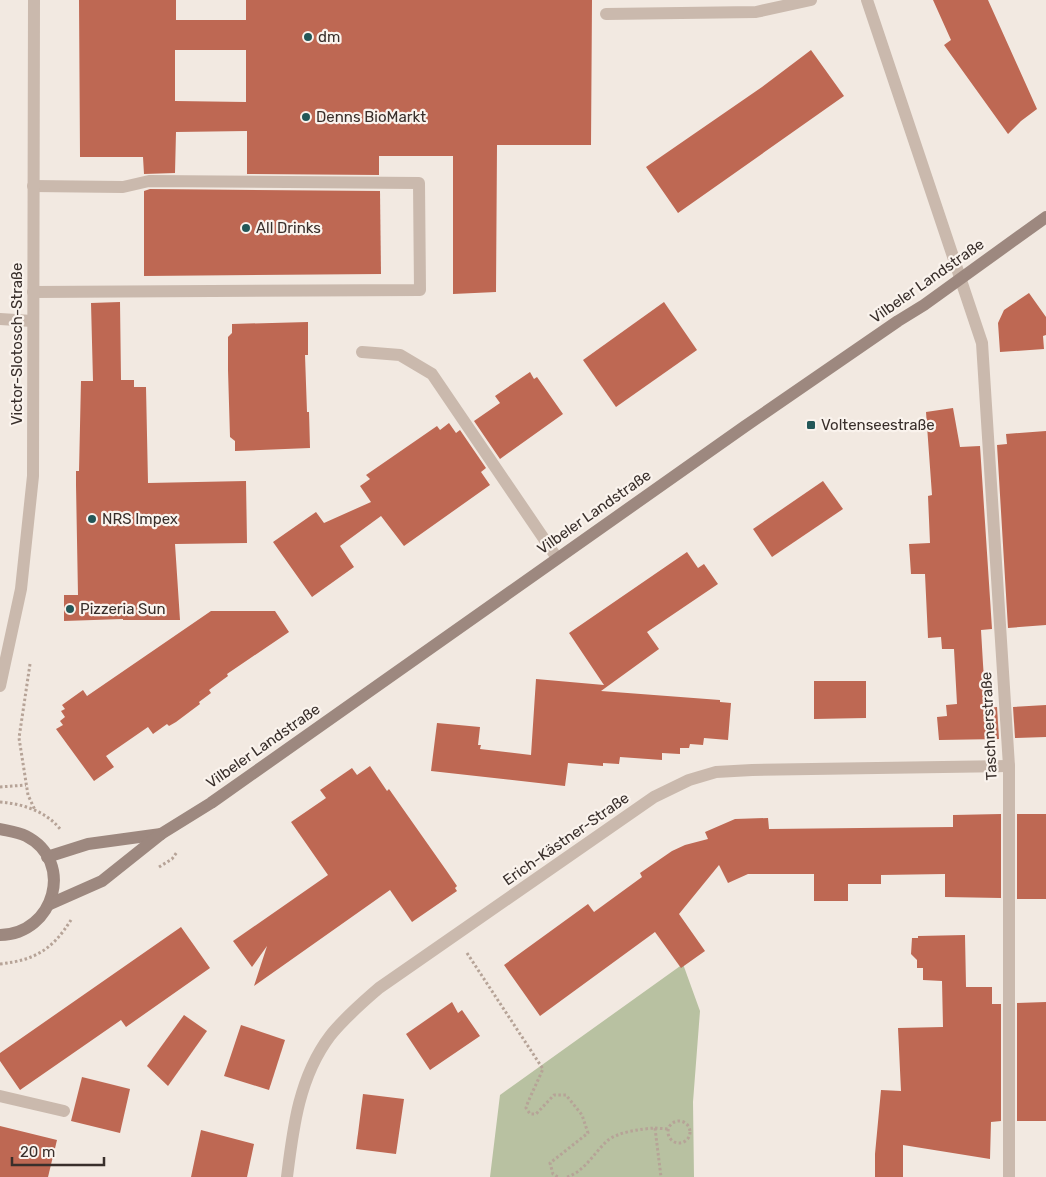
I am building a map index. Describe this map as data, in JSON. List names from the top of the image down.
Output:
{
  "streets": {
    "main road": ["Vilbeler Landstraße"],
    "street": ["Victor-Slotosch-Straße", "Taschnerstraße", "Erich-Kästner-Straße"]
  },
  "crossings": [
    ["Vilbeler Landstraße", "Taschnerstraße"],
    ["Taschnerstraße", "Erich-Kästner-Straße"]
  ],
  "places": {
    "other": [
      "dm",
      "Denns BioMarkt",
      "All Drinks",
      "NRS Impex",
      "Pizzeria Sun"
    ],
    "transit": ["Voltenseestraße"]
  },
  "scale_bar": "20 m"
}
